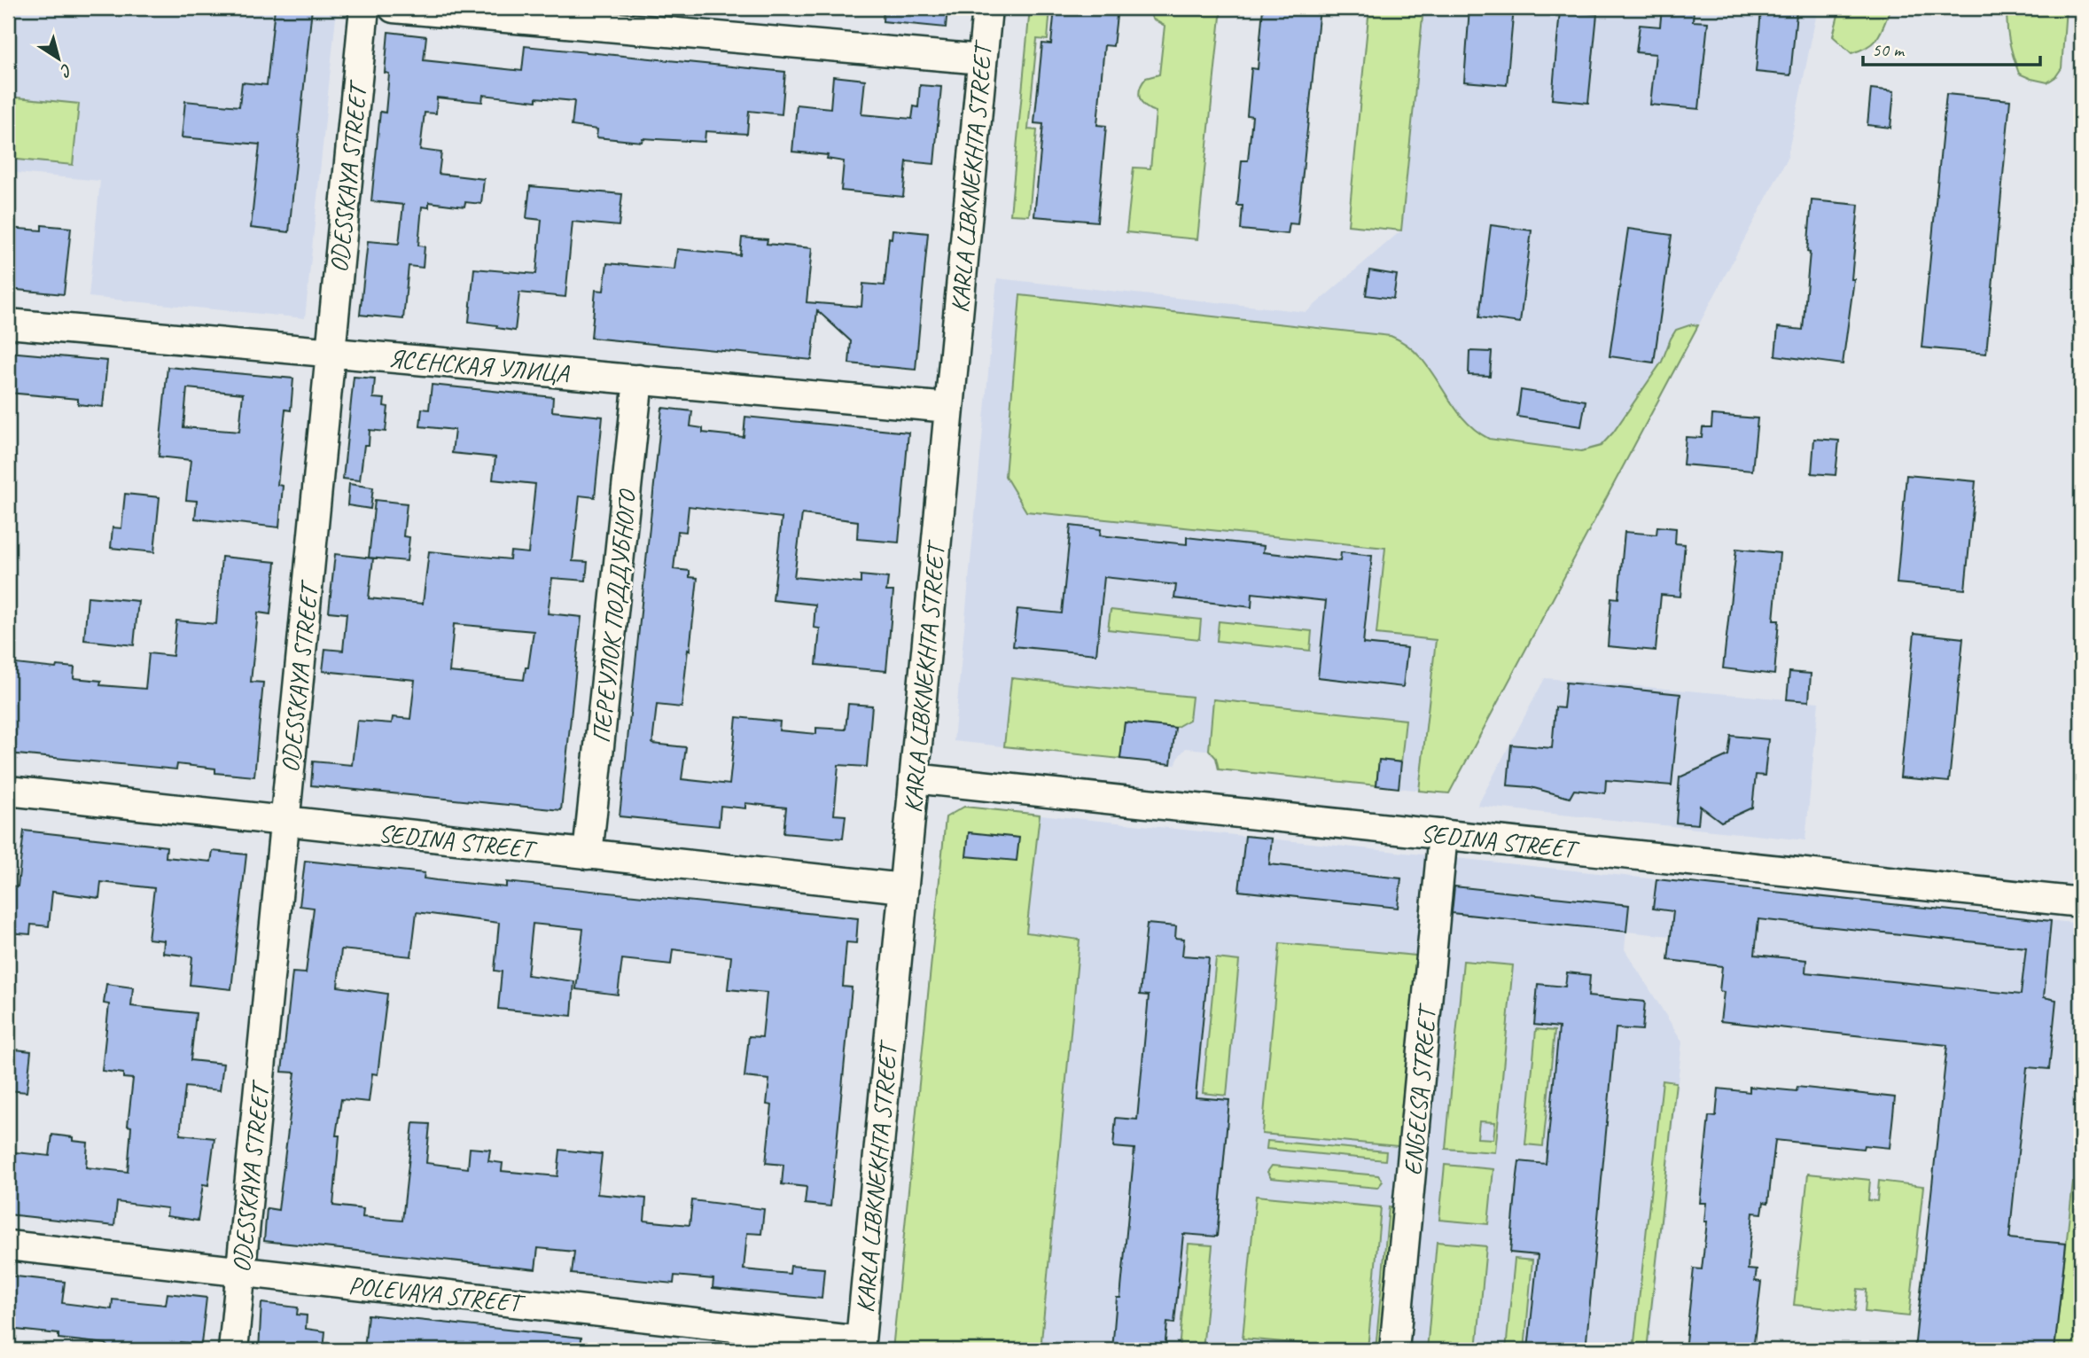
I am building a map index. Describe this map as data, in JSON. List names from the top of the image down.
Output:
{
  "streets": {
    "street": [
      "ODESSKAYA STREET",
      "KARLA LIBKNEKHTA STREET",
      "ЯСЕНСКАЯ УЛИЦА",
      "ПЕРЕУЛОК ПОДДУБНОГО",
      "SEDINA STREET",
      "ENGELSA STREET",
      "POLEVAYA STREET"
    ]
  },
  "crossings": [
    ["ODESSKAYA STREET", "ЯСЕНСКАЯ УЛИЦА"],
    ["ODESSKAYA STREET", "SEDINA STREET"],
    ["ODESSKAYA STREET", "POLEVAYA STREET"],
    ["KARLA LIBKNEKHTA STREET", "ЯСЕНСКАЯ УЛИЦА"],
    ["KARLA LIBKNEKHTA STREET", "SEDINA STREET"],
    ["KARLA LIBKNEKHTA STREET", "POLEVAYA STREET"],
    ["ЯСЕНСКАЯ УЛИЦА", "ПЕРЕУЛОК ПОДДУБНОГО"],
    ["ПЕРЕУЛОК ПОДДУБНОГО", "SEDINA STREET"],
    ["SEDINA STREET", "ENGELSA STREET"]
  ],
  "scale_bar": "50 m",
  "north": "bottom right"
}
